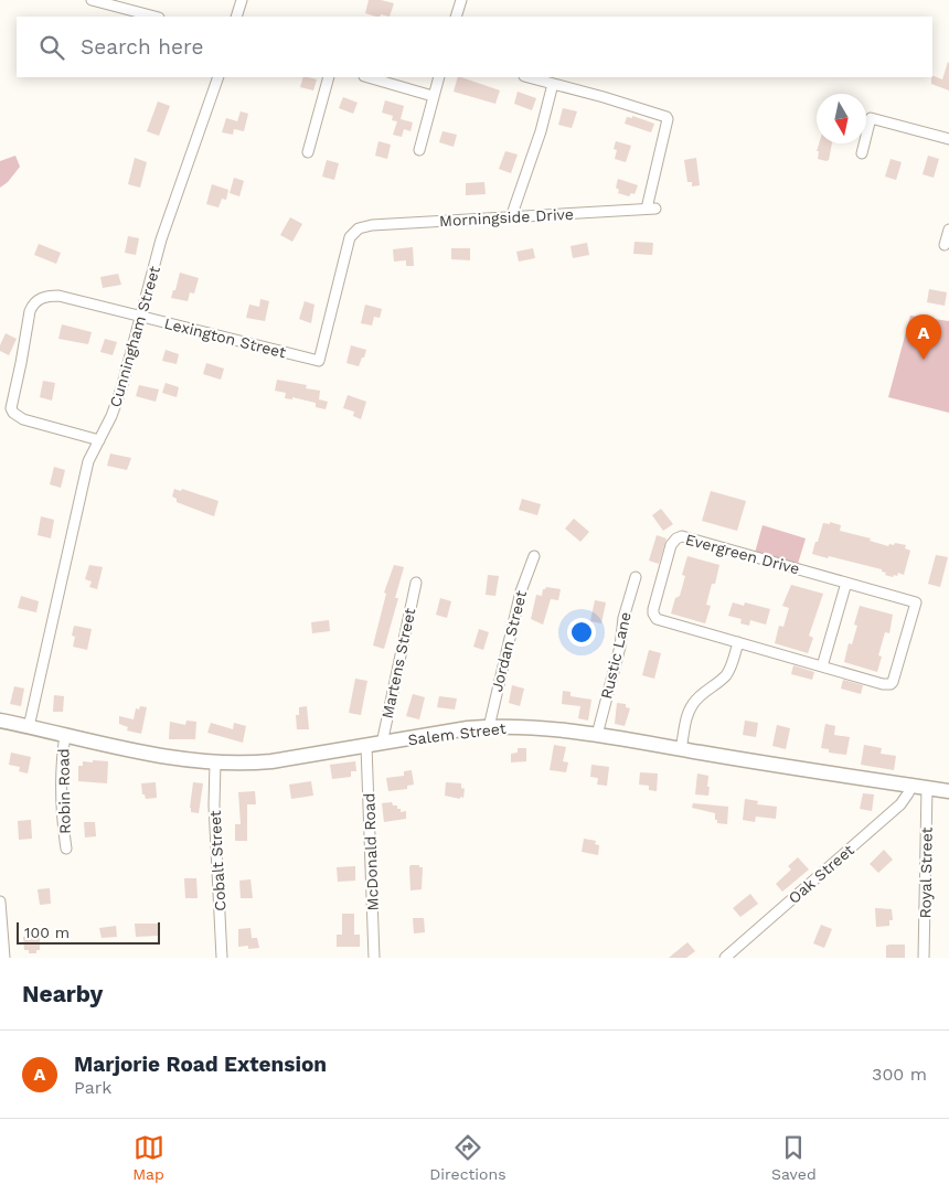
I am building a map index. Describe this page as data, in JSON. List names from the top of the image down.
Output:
{
  "streets": {
    "street": [
      "Morningside Drive",
      "Cunningham Street",
      "Lexington Street",
      "Evergreen Drive",
      "Jordan Street",
      "Rustic Lane",
      "Martens Street",
      "Salem Street",
      "Robin Road",
      "McDonald Road",
      "Cobalt Street",
      "Royal Street",
      "Oak Street"
    ]
  },
  "crossings": [
    ["Morningside Drive", "Lexington Street"],
    ["Cunningham Street", "Lexington Street"],
    ["Cunningham Street", "Salem Street"],
    ["Jordan Street", "Salem Street"],
    ["Rustic Lane", "Salem Street"],
    ["Martens Street", "Salem Street"],
    ["Salem Street", "Robin Road"],
    ["Salem Street", "McDonald Road"],
    ["Salem Street", "Cobalt Street"],
    ["Salem Street", "Royal Street"],
    ["Salem Street", "Oak Street"]
  ],
  "scale_bar": "100 m",
  "north": "bottom",
  "page": {
    "search": "Search here",
    "pins": "A",
    "scale": "100 m",
    "heading": "Nearby",
    "list": [
      {
        "mark": "A",
        "name": "Marjorie Road Extension",
        "note": "Park",
        "value": "300 m"
      }
    ],
    "nav": ["Map", "Directions", "Saved"]
  }
}
